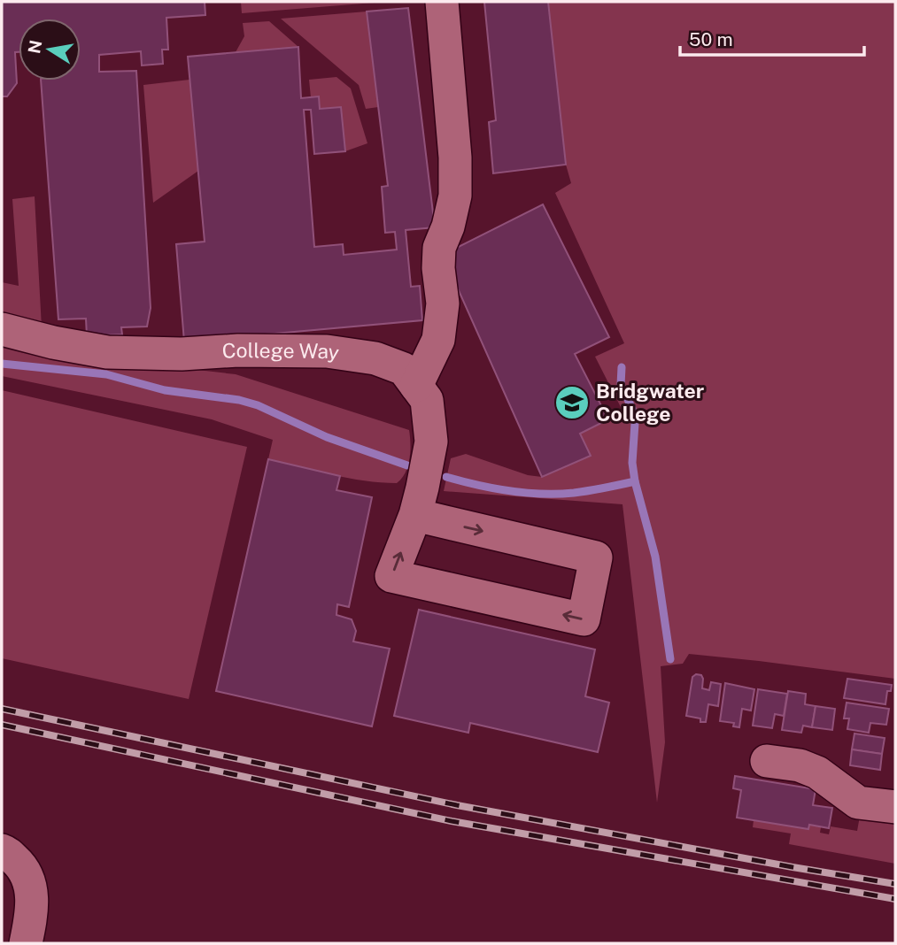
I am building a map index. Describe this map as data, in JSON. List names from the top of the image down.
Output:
{
  "streets": {
    "street": ["College Way"]
  },
  "places": {
    "school or university": ["Bridgwater College"]
  },
  "scale_bar": "50 m",
  "north": "left"
}
